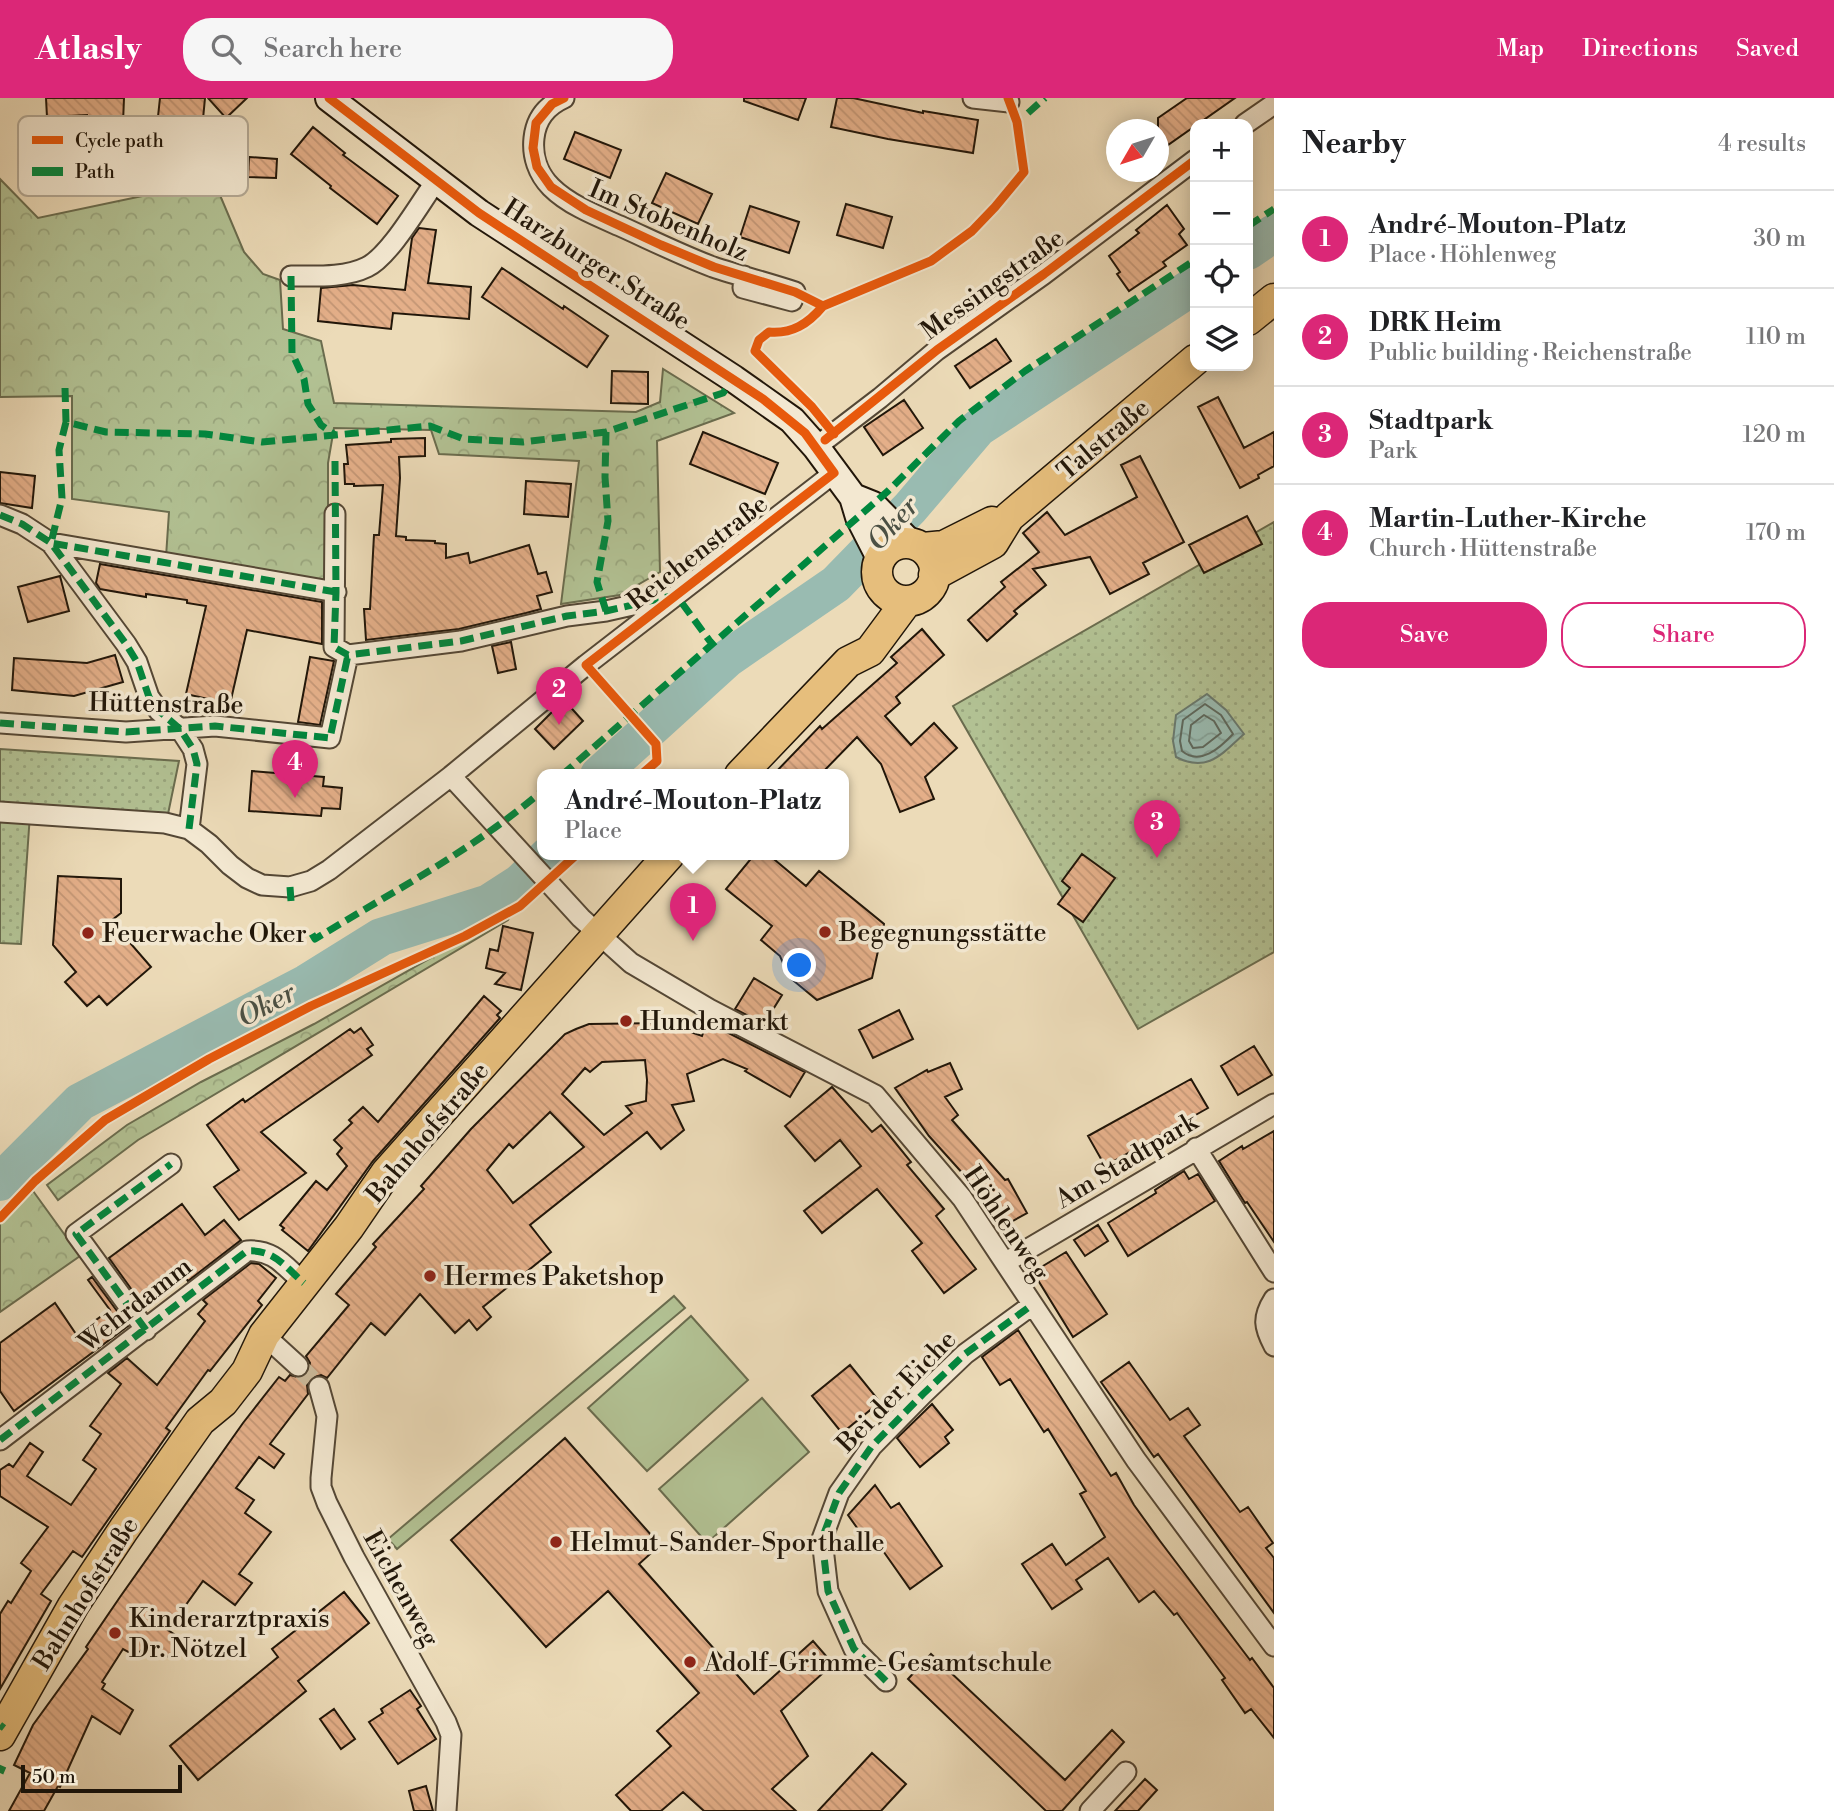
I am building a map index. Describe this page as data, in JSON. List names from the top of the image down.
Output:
{
  "streets": {
    "main road": ["Harzburger Straße", "Talstraße", "Bahnhofstraße"],
    "street": [
      "Im Stobenholz",
      "Messingstraße",
      "Reichenstraße",
      "Hüttenstraße",
      "Am Stadtpark",
      "Höhlenweg",
      "Wehrdamm",
      "Bei der Eiche",
      "Eichenweg"
    ]
  },
  "crossings": [
    ["Harzburger Straße", "Messingstraße"],
    ["Harzburger Straße", "Talstraße"],
    ["Harzburger Straße", "Reichenstraße"],
    ["Reichenstraße", "Hüttenstraße"],
    ["Reichenstraße", "Höhlenweg"],
    ["Bahnhofstraße", "Höhlenweg"],
    ["Bahnhofstraße", "Wehrdamm"],
    ["Am Stadtpark", "Höhlenweg"],
    ["Höhlenweg", "Bei der Eiche"]
  ],
  "water": ["Oker"],
  "places": [
    "Begegnungsstätte",
    "Feuerwache Oker",
    "Hundemarkt",
    "Hermes Paketshop",
    "Helmut-Sander-Sporthalle",
    "Kinderarztpraxis Dr. Nötzel",
    "Adolf-Grimme-Gesamtschule"
  ],
  "legend": ["Cycle path", "Path"],
  "scale_bar": "50 m",
  "north": "bottom left",
  "page": {
    "header": "Atlasly",
    "search": "Search here",
    "nav": ["Map", "Directions", "Saved"],
    "heading": ["Nearby", "4 results"],
    "map_buttons": ["+", "−"],
    "list": [
      {
        "mark": "1",
        "name": "André-Mouton-Platz",
        "note": "Place · Höhlenweg",
        "value": "30 m"
      },
      {
        "mark": "2",
        "name": "DRK Heim",
        "note": "Public building · Reichenstraße",
        "value": "110 m"
      },
      {
        "mark": "3",
        "name": "Stadtpark",
        "note": "Park",
        "value": "120 m"
      },
      {
        "mark": "4",
        "name": "Martin-Luther-Kirche",
        "note": "Church · Hüttenstraße",
        "value": "170 m"
      }
    ],
    "buttons": ["Save", "Share"],
    "pins": [
      "2",
      "4",
      "3",
      "1"
    ],
    "popup": ["André-Mouton-Platz", "Place"],
    "scale": "50 m"
  }
}
